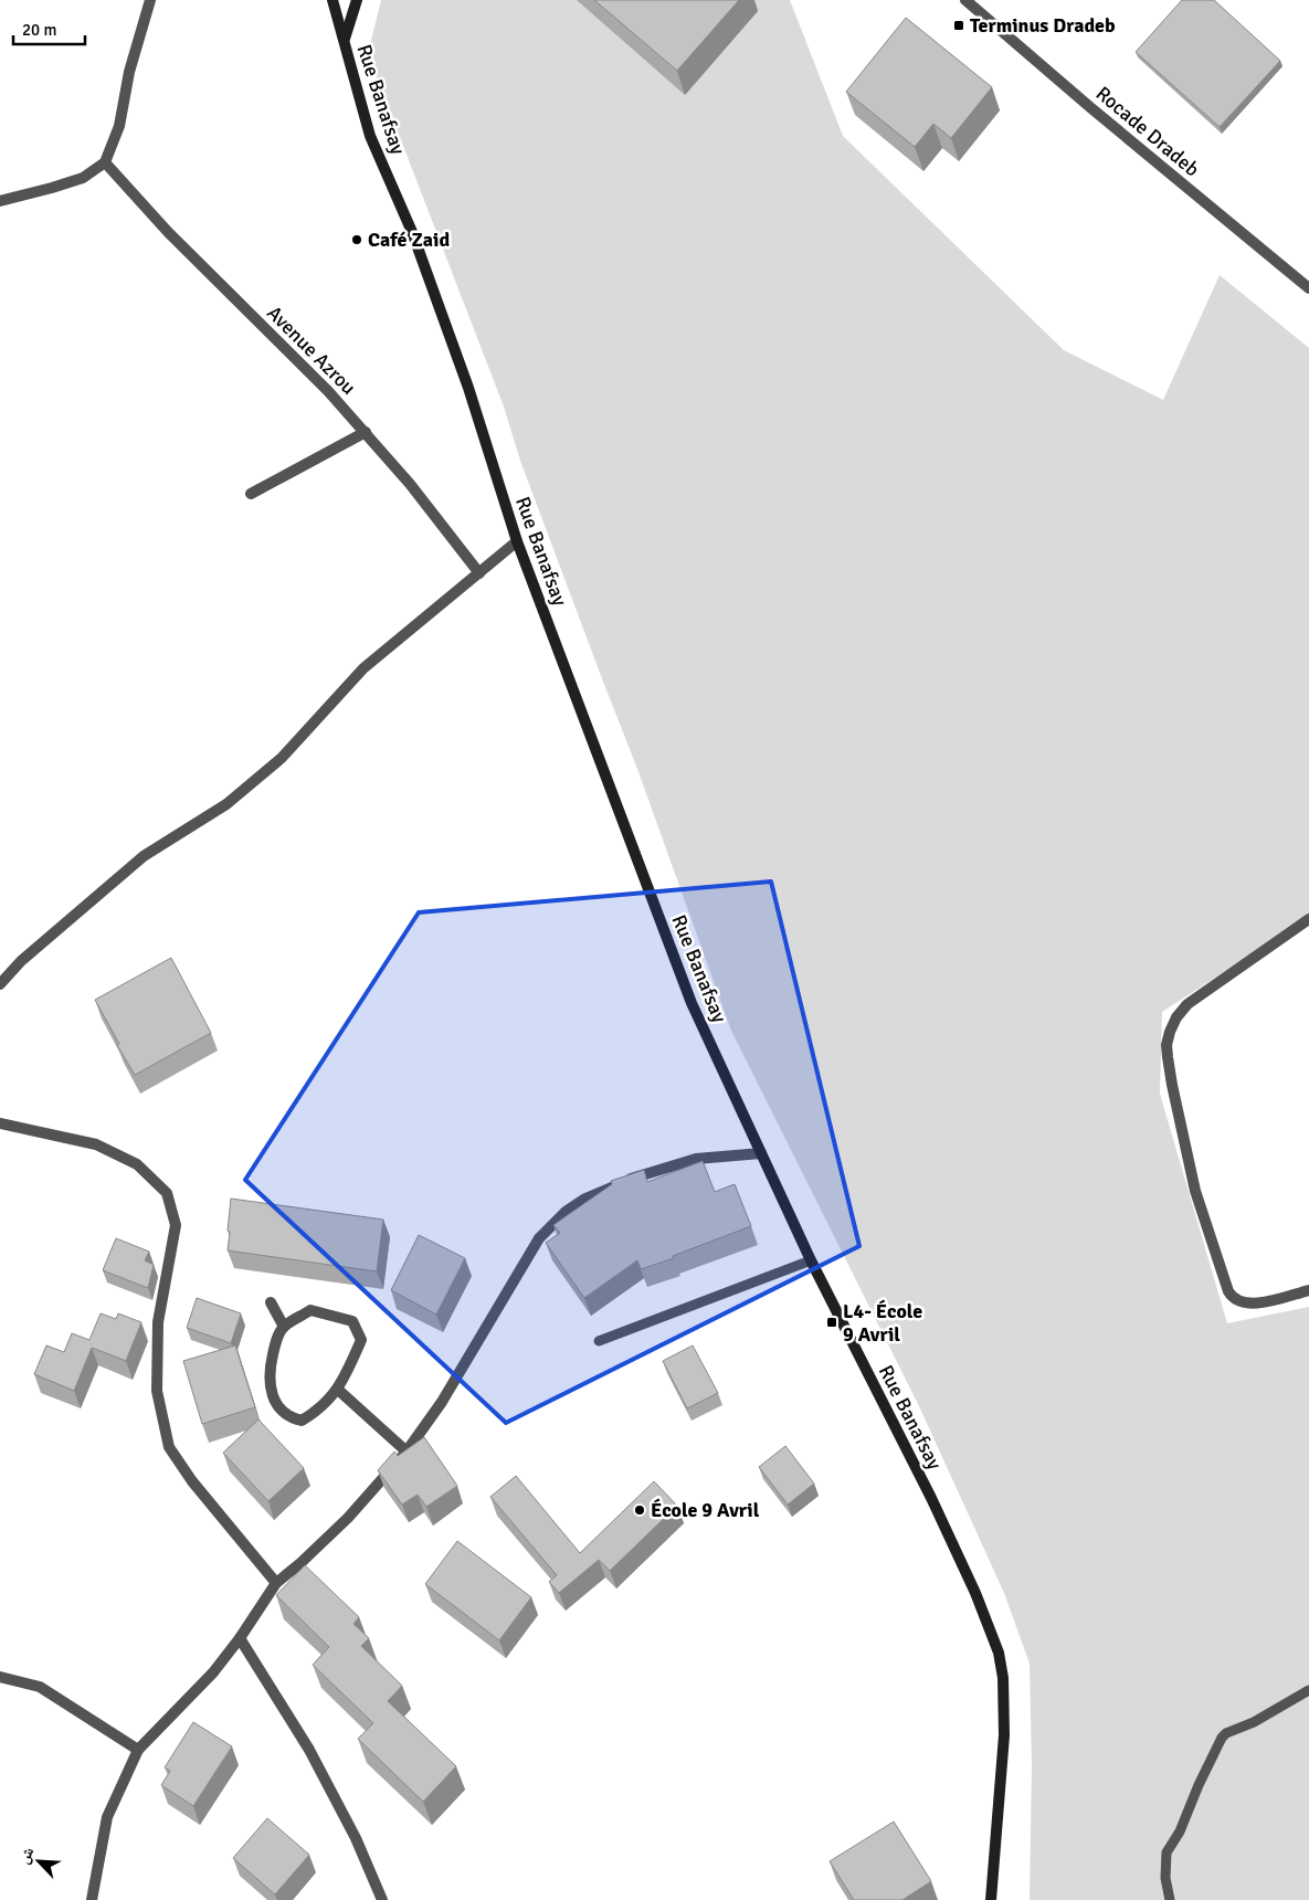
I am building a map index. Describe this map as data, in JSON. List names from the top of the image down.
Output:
{
  "streets": {
    "main road": ["Rue Banafsay"],
    "street": ["Rocade Dradeb", "Avenue Azrou"]
  },
  "places": {
    "transit": ["Terminus Dradeb", "L4- École 9 Avril"],
    "other": ["Café Zaid", "École 9 Avril"]
  },
  "scale_bar": "20 m",
  "north": "top left"
}
